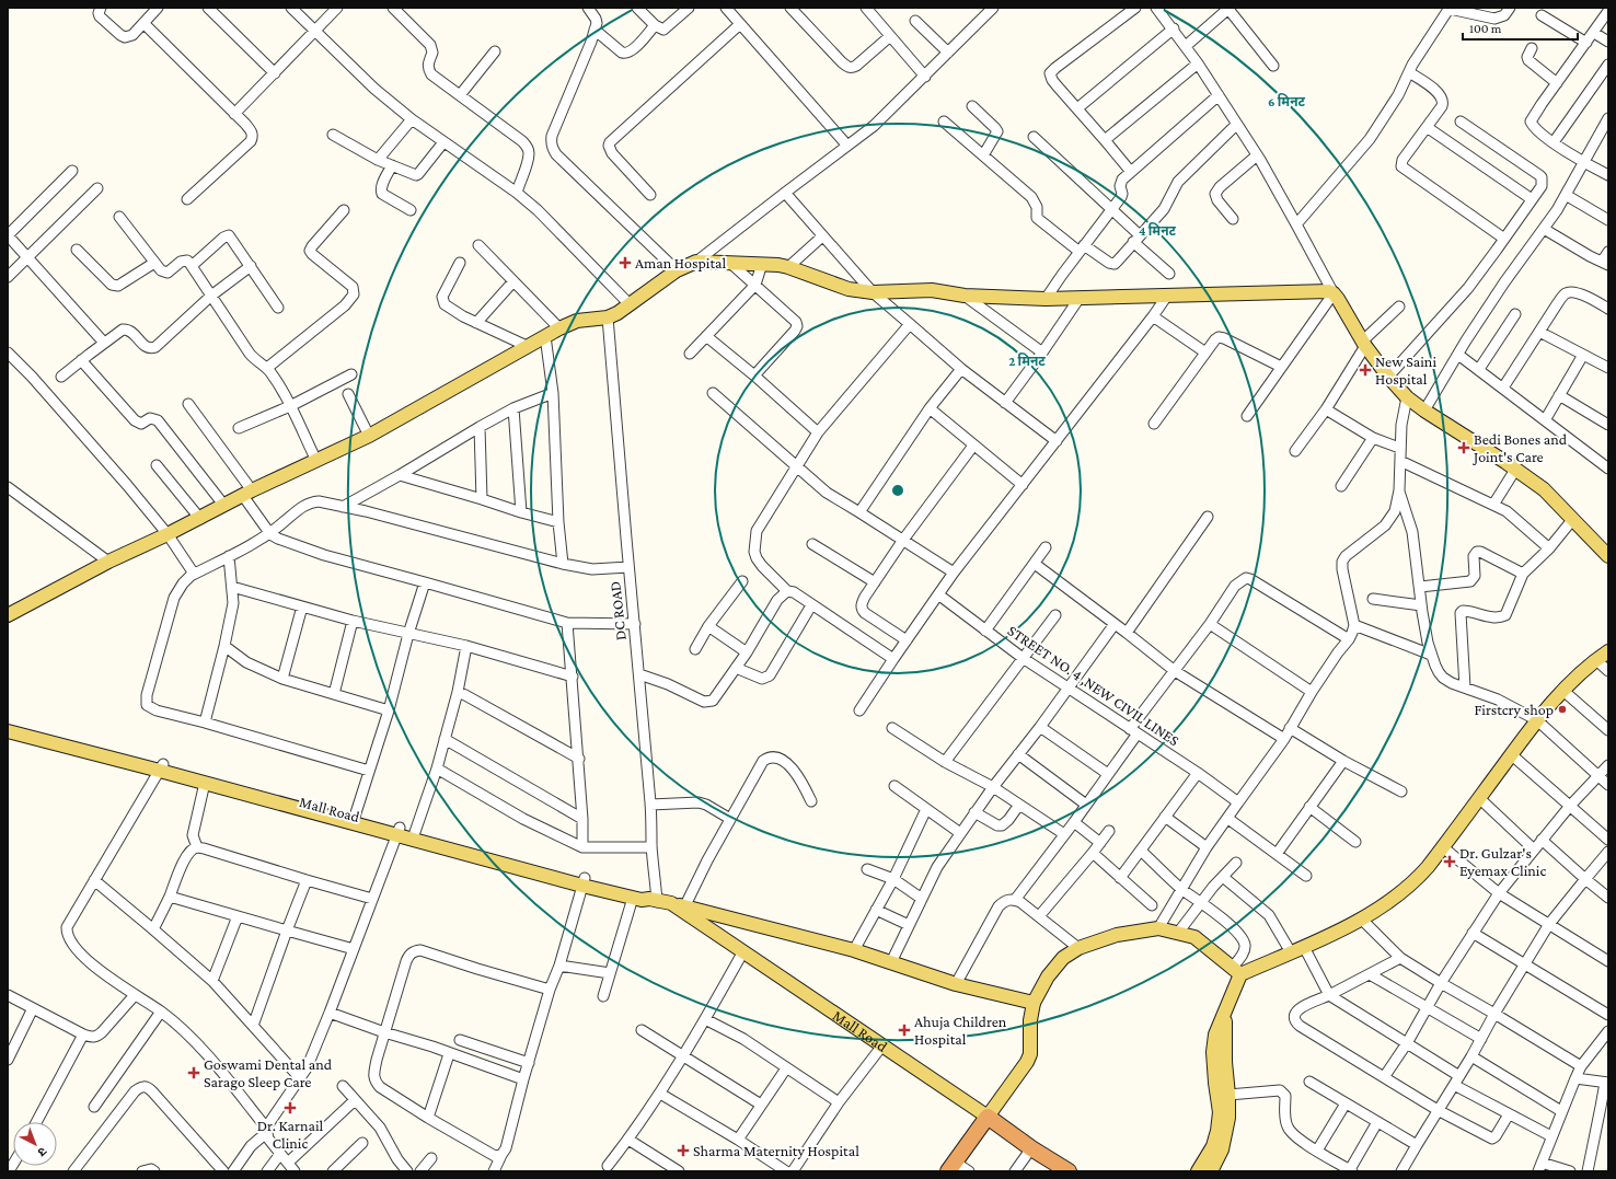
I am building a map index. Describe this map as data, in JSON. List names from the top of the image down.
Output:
{
  "streets": {
    "highway": ["Mall Road"],
    "street": ["DC ROAD", "STREET NO. 4 ,NEW CIVIL LINES"]
  },
  "crossings": [
    ["DC ROAD", "Mall Road"]
  ],
  "places": {
    "health": [
      "Aman Hospital",
      "New Saini Hospital",
      "Bedi Bones and Joint's Care",
      "Dr. Gulzar's Eyemax Clinic",
      "Ahuja Children Hospital",
      "Goswami Dental and Sarago Sleep Care",
      "Dr. Karnail Clinic",
      "Sharma Maternity Hospital"
    ],
    "other": ["Firstcry shop"]
  },
  "scale_bar": "100 m",
  "north": "bottom right",
  "rings": ["6 मिनट", "4 मिनट", "2 मिनट"]
}
